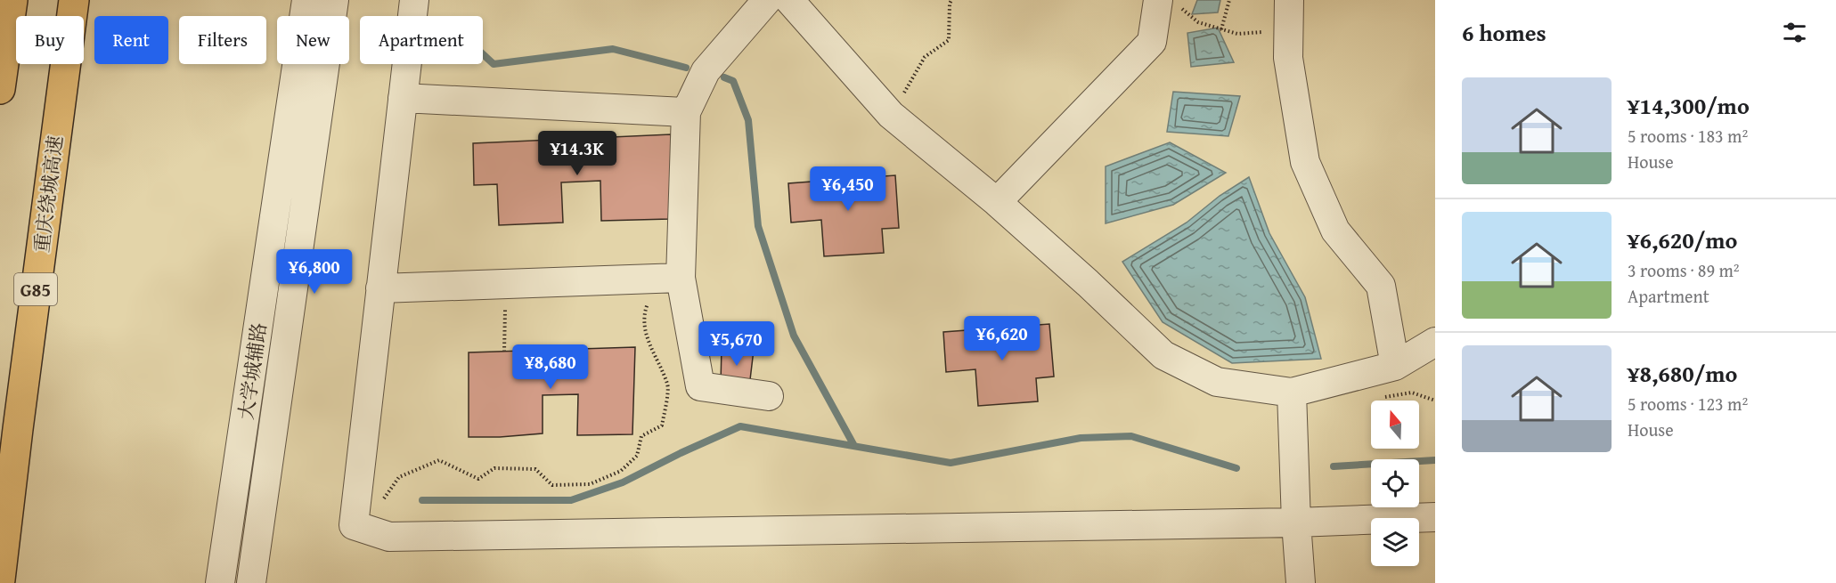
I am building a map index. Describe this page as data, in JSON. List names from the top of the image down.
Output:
{
  "streets": {
    "highway": ["重庆绕城高速", "G85"],
    "street": ["大学城辅路"]
  },
  "north": "top",
  "page": {
    "heading": "6 homes",
    "chip": [
      "Buy",
      "Rent",
      "Filters",
      "New",
      "Apartment"
    ],
    "list": [
      {
        "name": "¥14,300/mo",
        "note": "5 rooms · 183 m² · House"
      },
      {
        "name": "¥6,620/mo",
        "note": "3 rooms · 89 m² · Apartment"
      },
      {
        "name": "¥8,680/mo",
        "note": "5 rooms · 123 m² · House"
      }
    ],
    "price": [
      "¥14.3K",
      "¥6,450",
      "¥6,800",
      "¥6,620",
      "¥5,670",
      "¥8,680"
    ]
  }
}
